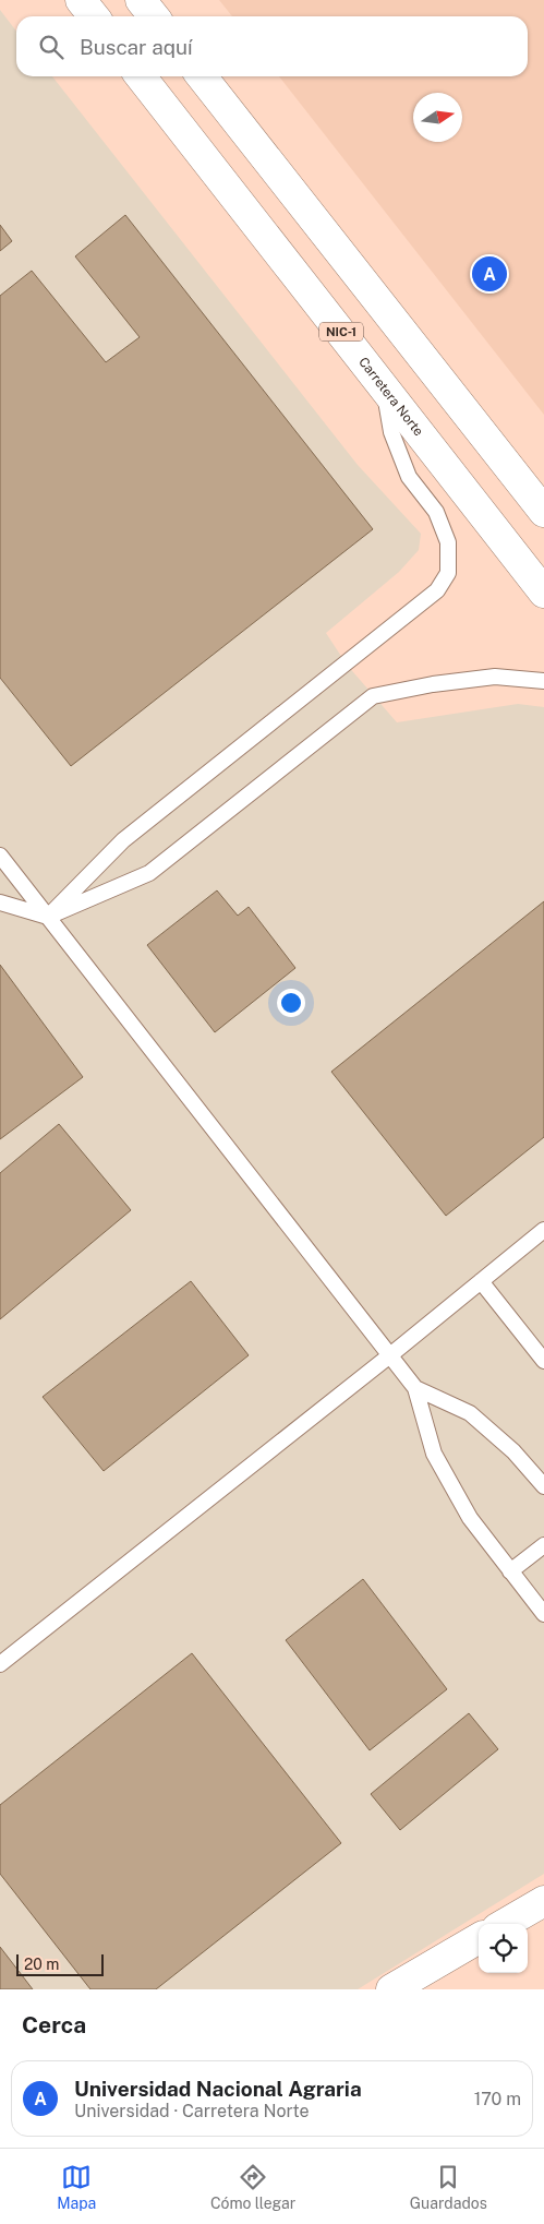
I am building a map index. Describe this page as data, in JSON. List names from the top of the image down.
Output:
{
  "streets": {
    "main road": ["NIC-1", "Carretera Norte"]
  },
  "scale_bar": "20 m",
  "north": "right",
  "page": {
    "search": "Buscar aquí",
    "pins": "A",
    "scale": "20 m",
    "heading": "Cerca",
    "list": [
      {
        "mark": "A",
        "name": "Universidad Nacional Agraria",
        "note": "Universidad · Carretera Norte",
        "value": "170 m"
      }
    ],
    "nav": ["Mapa", "Cómo llegar", "Guardados"]
  }
}
